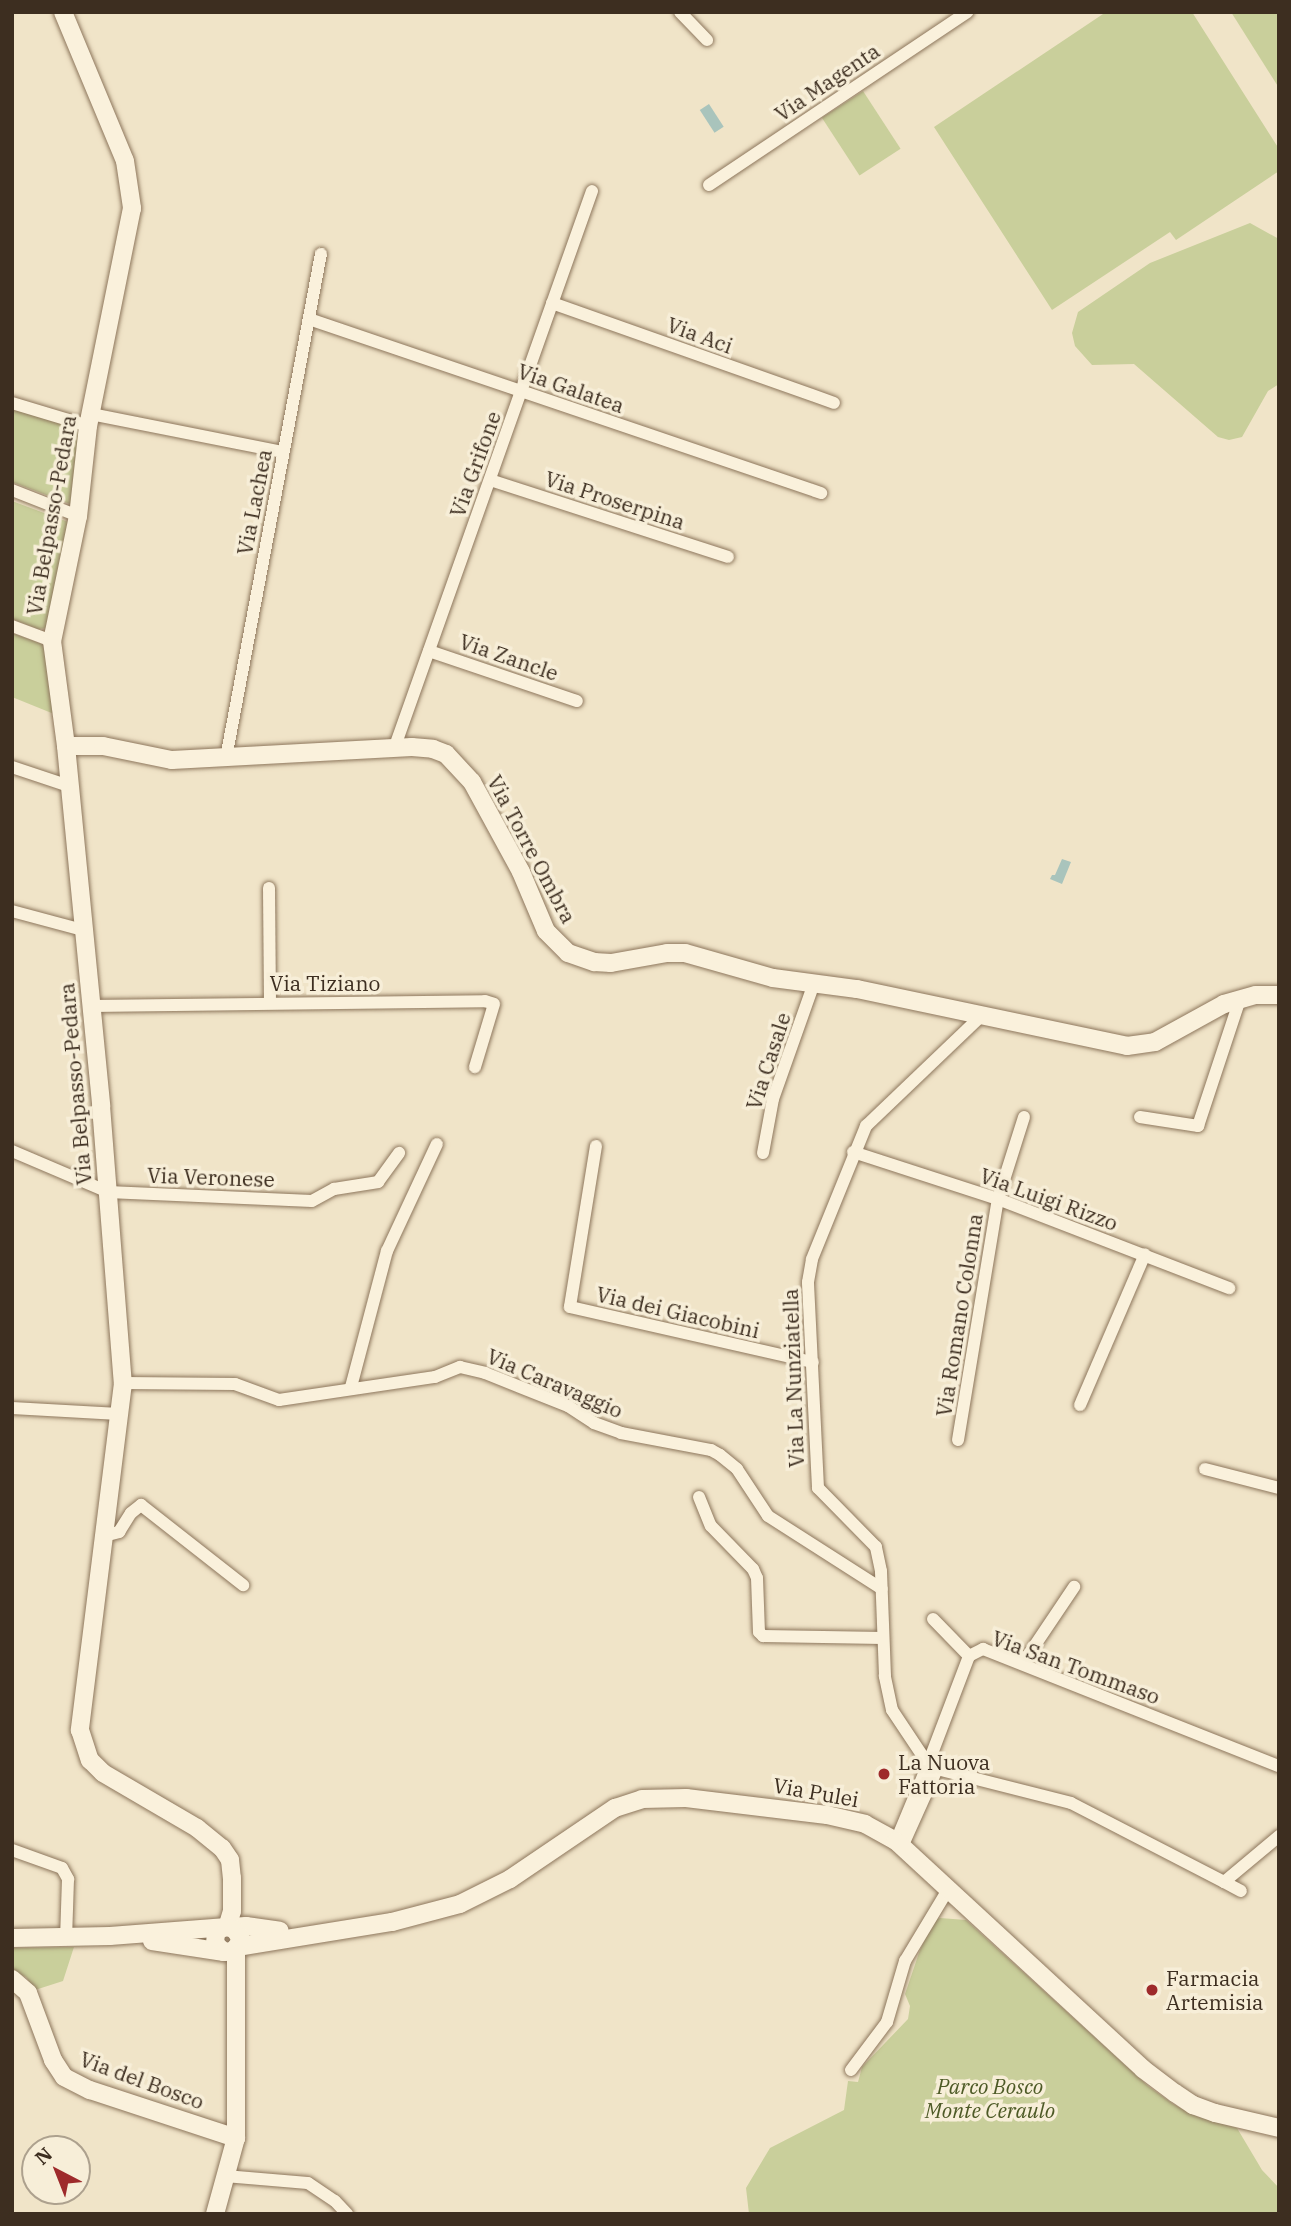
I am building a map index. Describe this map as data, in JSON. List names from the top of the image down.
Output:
{
  "streets": {
    "street": [
      "Via Magenta",
      "Via Aci",
      "Via Galatea",
      "Via Grifone",
      "Via Proserpina",
      "Via Lachea",
      "Via Belpasso-Pedara",
      "Via Zancle",
      "Via Torre Ombra",
      "Via Tiziano",
      "Via Casale",
      "Via Veronese",
      "Via Luigi Rizzo",
      "Via dei Giacobini",
      "Via Romano Colonna",
      "Via La Nunziatella",
      "Via Caravaggio",
      "Via San Tommaso",
      "Via Pulei",
      "Via del Bosco"
    ]
  },
  "crossings": [
    ["Via Aci", "Via Grifone"],
    ["Via Galatea", "Via Grifone"],
    ["Via Galatea", "Via Lachea"],
    ["Via Grifone", "Via Proserpina"],
    ["Via Grifone", "Via Zancle"],
    ["Via Grifone", "Via Torre Ombra"],
    ["Via Lachea", "Via Torre Ombra"],
    ["Via Belpasso-Pedara", "Via Torre Ombra"],
    ["Via Belpasso-Pedara", "Via Tiziano"],
    ["Via Belpasso-Pedara", "Via Veronese"],
    ["Via Belpasso-Pedara", "Via Caravaggio"],
    ["Via Belpasso-Pedara", "Via Pulei"],
    ["Via Belpasso-Pedara", "Via del Bosco"],
    ["Via Torre Ombra", "Via Casale"],
    ["Via Torre Ombra", "Via La Nunziatella"],
    ["Via Luigi Rizzo", "Via Romano Colonna"],
    ["Via Luigi Rizzo", "Via La Nunziatella"],
    ["Via dei Giacobini", "Via La Nunziatella"],
    ["Via La Nunziatella", "Via Caravaggio"],
    ["Via La Nunziatella", "Via San Tommaso"]
  ],
  "parks": ["Parco Bosco Monte Ceraulo"],
  "places": ["La Nuova Fattoria", "Farmacia Artemisia"],
  "north": "top left"
}
